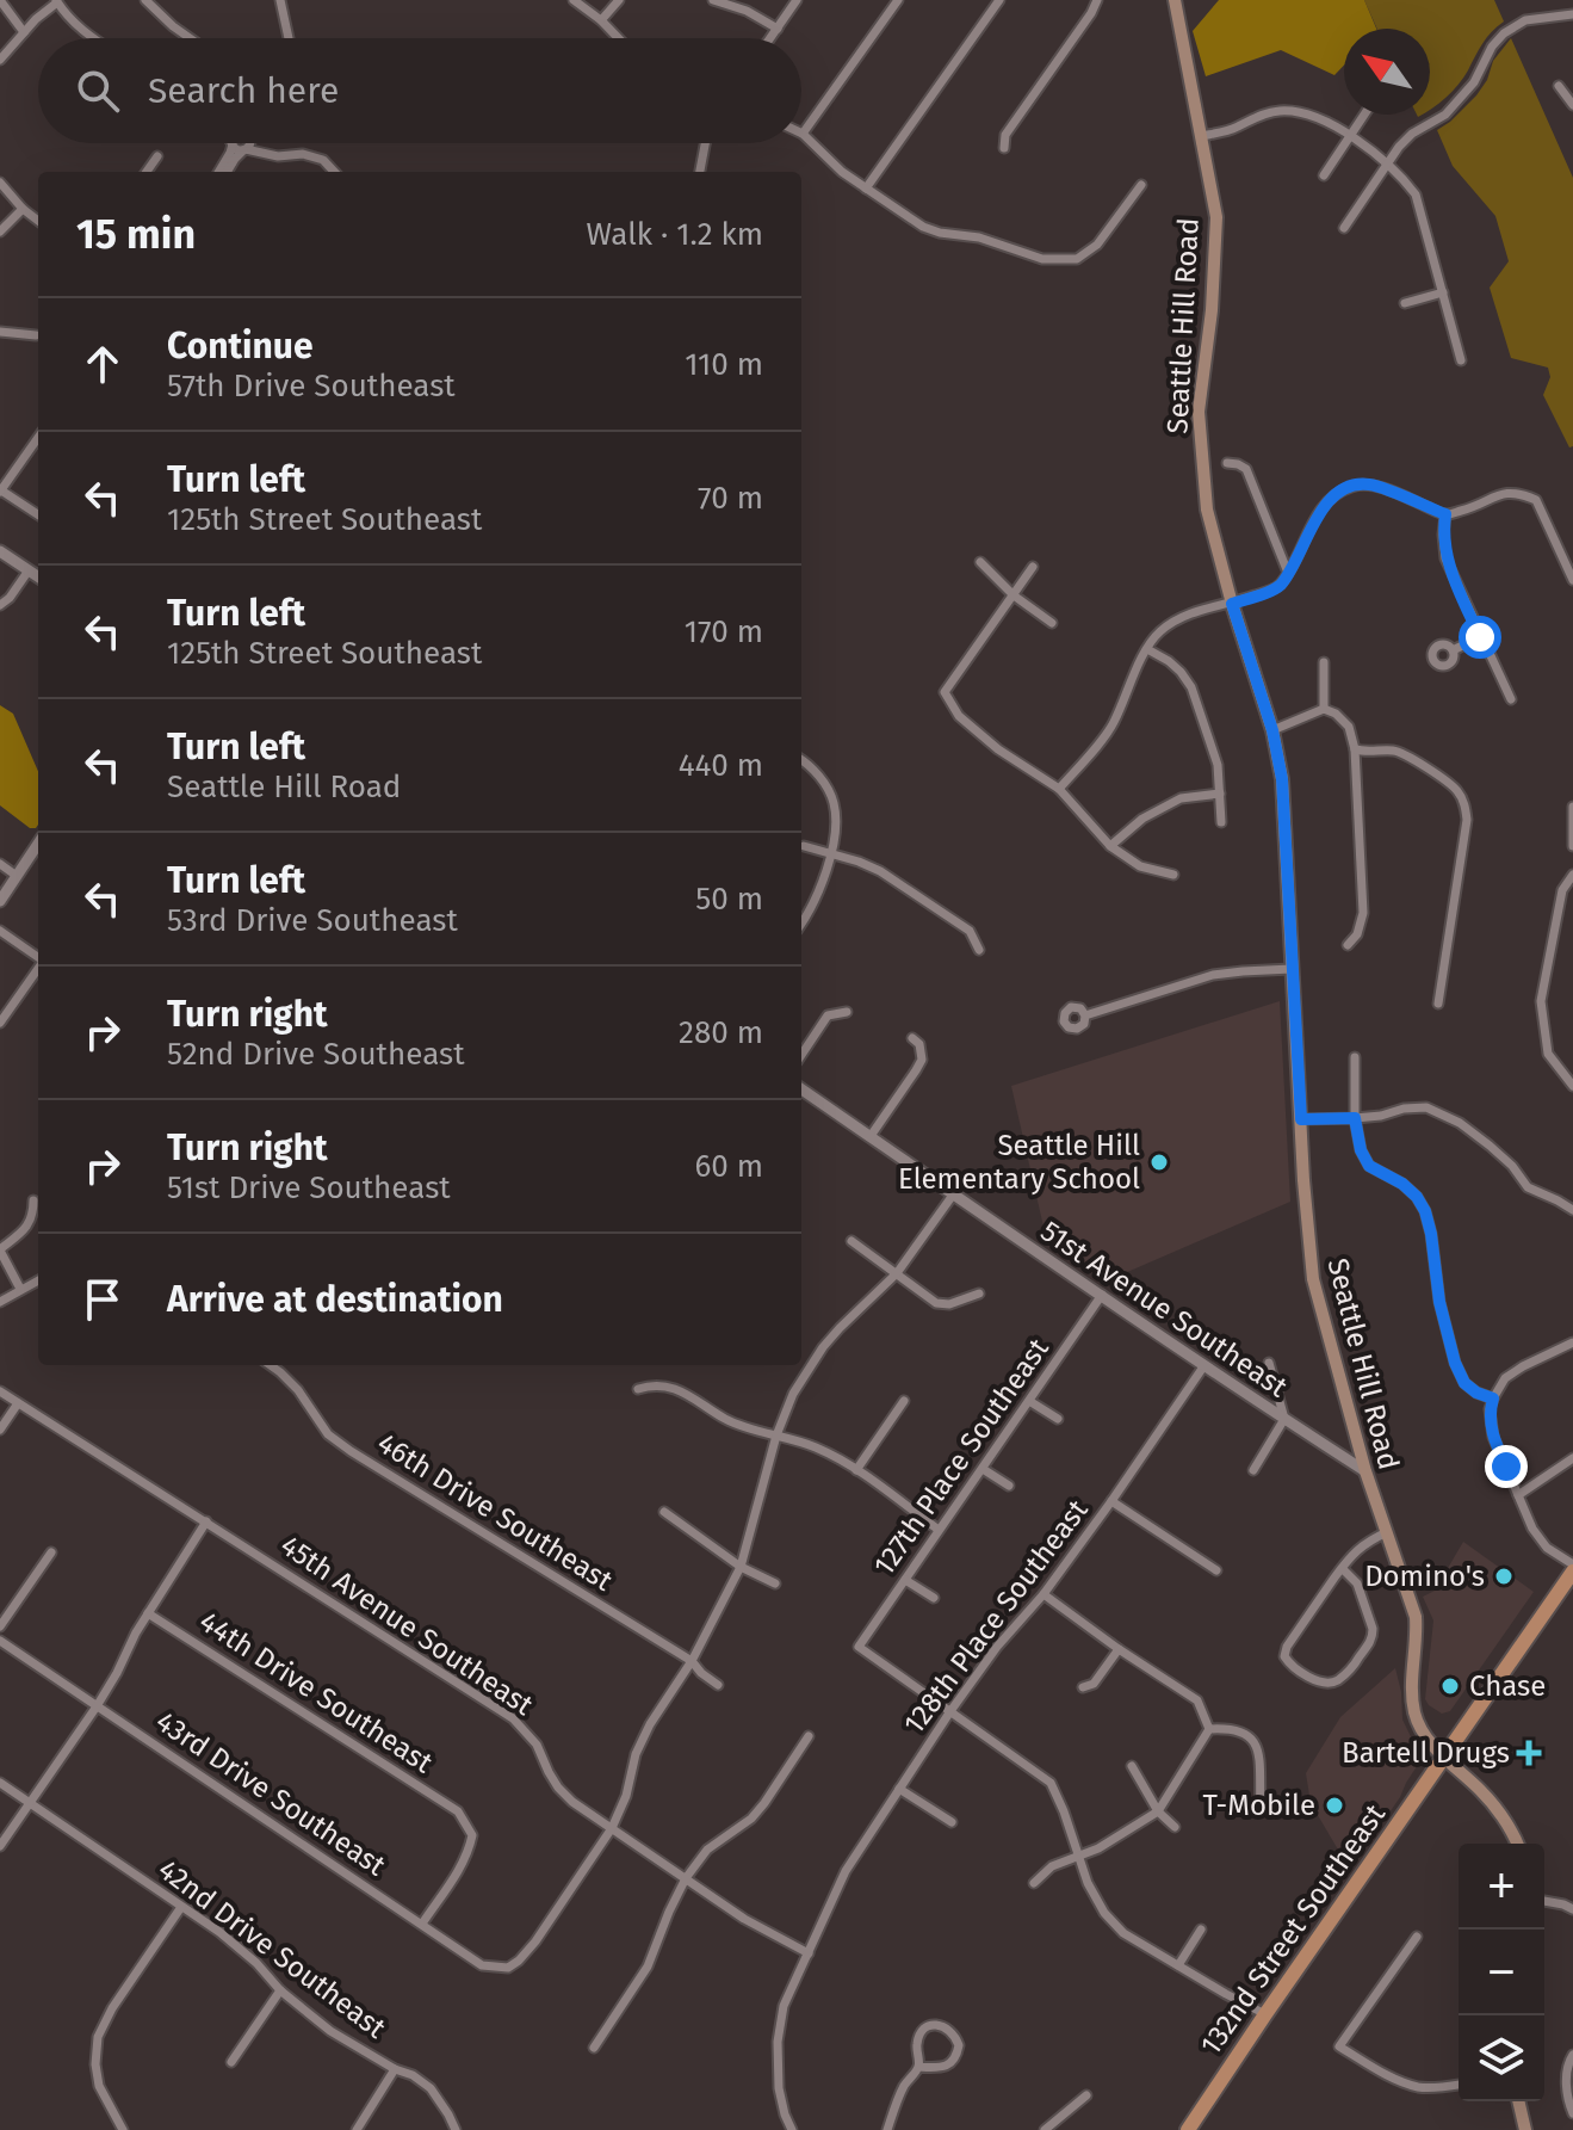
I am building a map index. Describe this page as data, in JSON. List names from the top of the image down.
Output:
{
  "streets": {
    "main road": ["Seattle Hill Road", "132nd Street Southeast"],
    "street": [
      "51st Avenue Southeast",
      "127th Place Southeast",
      "46th Drive Southeast",
      "128th Place Southeast",
      "45th Avenue Southeast",
      "44th Drive Southeast",
      "43rd Drive Southeast",
      "42nd Drive Southeast"
    ]
  },
  "crossings": [
    ["Seattle Hill Road", "51st Avenue Southeast"],
    ["Seattle Hill Road", "132nd Street Southeast"],
    ["51st Avenue Southeast", "127th Place Southeast"],
    ["51st Avenue Southeast", "128th Place Southeast"],
    ["127th Place Southeast", "128th Place Southeast"],
    ["128th Place Southeast", "45th Avenue Southeast"],
    ["45th Avenue Southeast", "43rd Drive Southeast"],
    ["44th Drive Southeast", "43rd Drive Southeast"]
  ],
  "places": {
    "other": [
      "Seattle Hill Elementary School",
      "Domino's",
      "Chase",
      "T-Mobile"
    ],
    "health": ["Bartell Drugs"]
  },
  "north": "top left",
  "page": {
    "search": "Search here",
    "heading": ["15 min", "Walk · 1.2 km"],
    "list": [
      ["Continue", "57th Drive Southeast", "110 m"],
      ["Turn left", "125th Street Southeast", "70 m"],
      ["Turn left", "125th Street Southeast", "170 m"],
      ["Turn left", "Seattle Hill Road", "440 m"],
      ["Turn left", "53rd Drive Southeast", "50 m"],
      ["Turn right", "52nd Drive Southeast", "280 m"],
      ["Turn right", "51st Drive Southeast", "60 m"],
      "Arrive at destination"
    ],
    "map_buttons": ["+", "−"]
  }
}
